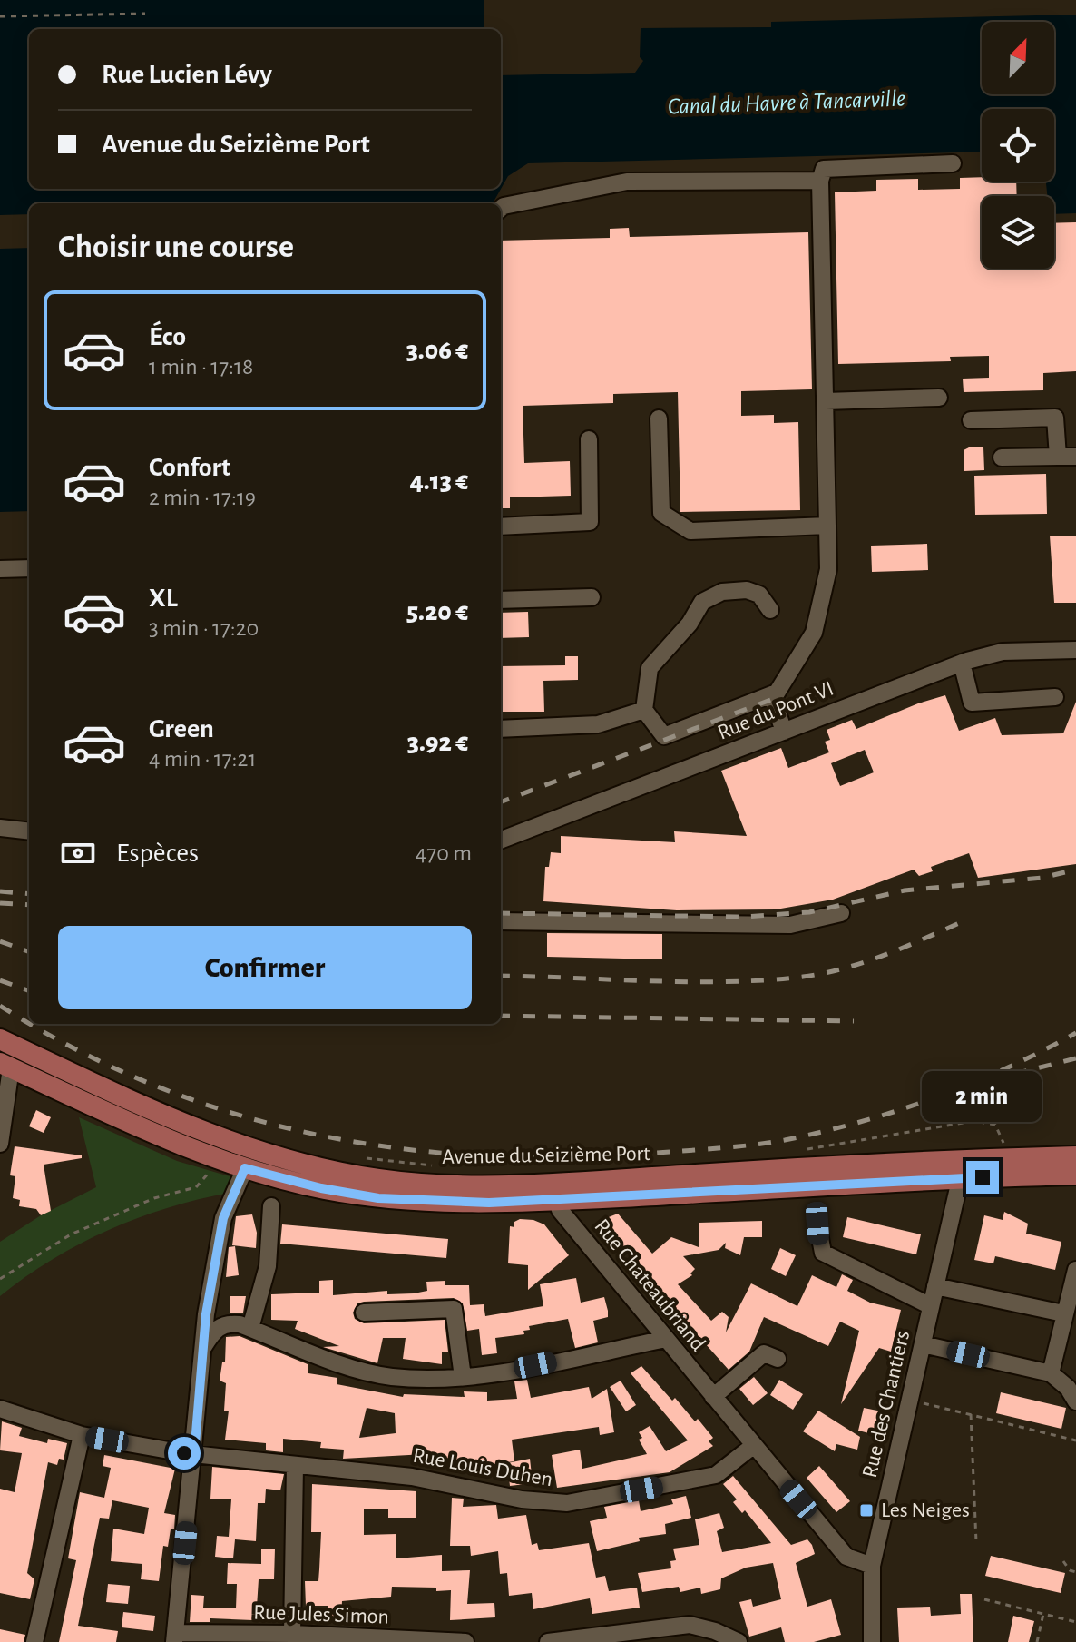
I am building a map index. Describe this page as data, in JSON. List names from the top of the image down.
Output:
{
  "streets": {
    "main road": ["Avenue du Seizième Port"],
    "street": [
      "Rue du Pont VI",
      "Rue Chateaubriand",
      "Rue des Chantiers",
      "Rue Louis Duhen",
      "Rue Jules Simon"
    ]
  },
  "crossings": [
    ["Avenue du Seizième Port", "Rue Chateaubriand"],
    ["Avenue du Seizième Port", "Rue des Chantiers"],
    ["Rue Chateaubriand", "Rue des Chantiers"],
    ["Rue Chateaubriand", "Rue Louis Duhen"]
  ],
  "water": ["Canal du Havre à Tancarville"],
  "places": {
    "transit": ["Les Neiges"]
  },
  "north": "top right",
  "page": {
    "banner": ["Rue Lucien Lévy", "Avenue du Seizième Port"],
    "heading": "Choisir une course",
    "list": [
      {
        "name": "Éco",
        "note": "1 min · 17:18",
        "value": "3.06 €"
      },
      {
        "name": "Confort",
        "note": "2 min · 17:19",
        "value": "4.13 €"
      },
      {
        "name": "XL",
        "note": "3 min · 17:20",
        "value": "5.20 €"
      },
      {
        "name": "Green",
        "note": "4 min · 17:21",
        "value": "3.92 €"
      }
    ],
    "pay": ["Espèces", "470 m"],
    "buttons": "Confirmer",
    "bubble": "2 min"
  }
}
